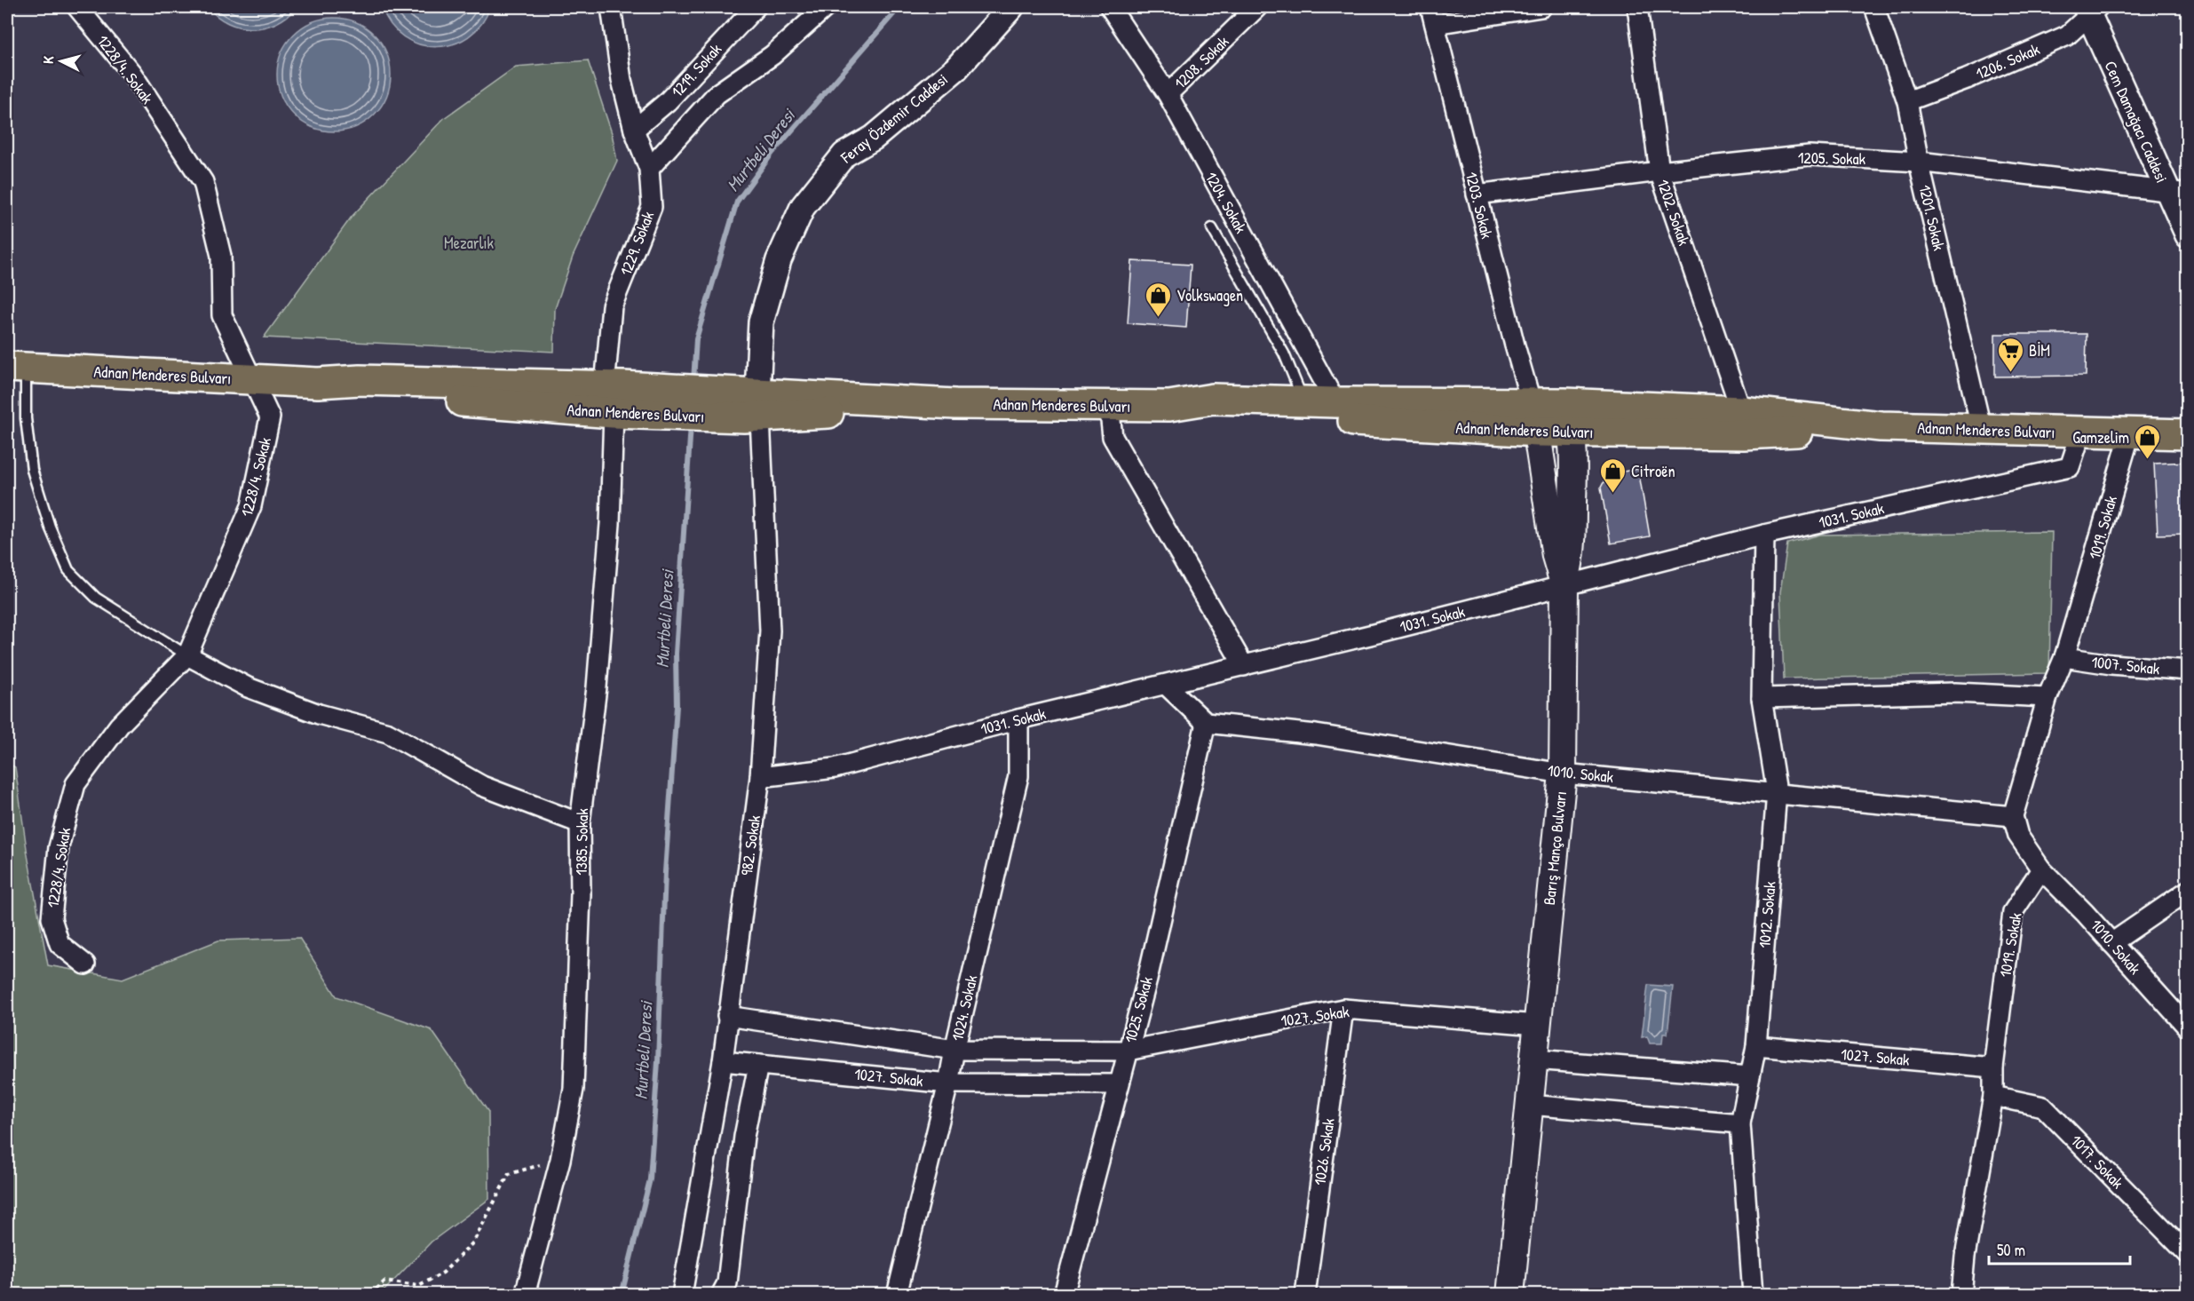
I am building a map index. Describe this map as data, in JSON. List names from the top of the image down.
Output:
{
  "streets": {
    "main road": ["Adnan Menderes Bulvarı", "Barış Manço Bulvarı"],
    "street": [
      "1206. Sokak",
      "1208. Sokak",
      "1228/4. Sokak",
      "1219. Sokak",
      "Feray Özdemir Caddesi",
      "Cem Damağacı Caddesi",
      "1205. Sokak",
      "1204. Sokak",
      "1203. Sokak",
      "1202. Sokak",
      "1201. Sokak",
      "1229. Sokak",
      "1031. Sokak",
      "1019. Sokak",
      "1007. Sokak",
      "1010. Sokak",
      "1385. Sokak",
      "982. Sokak",
      "1012. Sokak",
      "1024. Sokak",
      "1025. Sokak",
      "1027. Sokak",
      "1026. Sokak",
      "1017. Sokak"
    ]
  },
  "crossings": [
    ["1206. Sokak", "Cem Damağacı Caddesi"],
    ["1206. Sokak", "1201. Sokak"],
    ["1208. Sokak", "1204. Sokak"],
    ["1228/4. Sokak", "Adnan Menderes Bulvarı"],
    ["1219. Sokak", "1229. Sokak"],
    ["Feray Özdemir Caddesi", "Adnan Menderes Bulvarı"],
    ["Feray Özdemir Caddesi", "982. Sokak"],
    ["Cem Damağacı Caddesi", "1205. Sokak"],
    ["1205. Sokak", "1203. Sokak"],
    ["1205. Sokak", "1202. Sokak"],
    ["1205. Sokak", "1201. Sokak"],
    ["1204. Sokak", "Adnan Menderes Bulvarı"],
    ["1203. Sokak", "Adnan Menderes Bulvarı"],
    ["1203. Sokak", "Barış Manço Bulvarı"],
    ["1202. Sokak", "Adnan Menderes Bulvarı"],
    ["1201. Sokak", "Adnan Menderes Bulvarı"],
    ["1229. Sokak", "Adnan Menderes Bulvarı"],
    ["1229. Sokak", "1385. Sokak"],
    ["Adnan Menderes Bulvarı", "1031. Sokak"],
    ["Adnan Menderes Bulvarı", "1019. Sokak"],
    ["Adnan Menderes Bulvarı", "1385. Sokak"],
    ["Adnan Menderes Bulvarı", "982. Sokak"],
    ["Adnan Menderes Bulvarı", "Barış Manço Bulvarı"],
    ["1031. Sokak", "982. Sokak"],
    ["1031. Sokak", "Barış Manço Bulvarı"],
    ["1031. Sokak", "1012. Sokak"],
    ["1031. Sokak", "1024. Sokak"],
    ["1019. Sokak", "1007. Sokak"],
    ["1019. Sokak", "1010. Sokak"],
    ["1019. Sokak", "1027. Sokak"],
    ["1019. Sokak", "1017. Sokak"],
    ["1010. Sokak", "Barış Manço Bulvarı"],
    ["1010. Sokak", "1012. Sokak"],
    ["1010. Sokak", "1025. Sokak"],
    ["982. Sokak", "1027. Sokak"],
    ["Barış Manço Bulvarı", "1027. Sokak"],
    ["1012. Sokak", "1027. Sokak"],
    ["1024. Sokak", "1027. Sokak"],
    ["1025. Sokak", "1027. Sokak"],
    ["1027. Sokak", "1026. Sokak"]
  ],
  "water": ["Murtbeli Deresi"],
  "parks": ["Mezarlık"],
  "places": {
    "shop": ["Volkswagen", "Gamzelim", "Citroën"],
    "supermarket": ["BİM"]
  },
  "scale_bar": "50 m",
  "north": "left"
}
